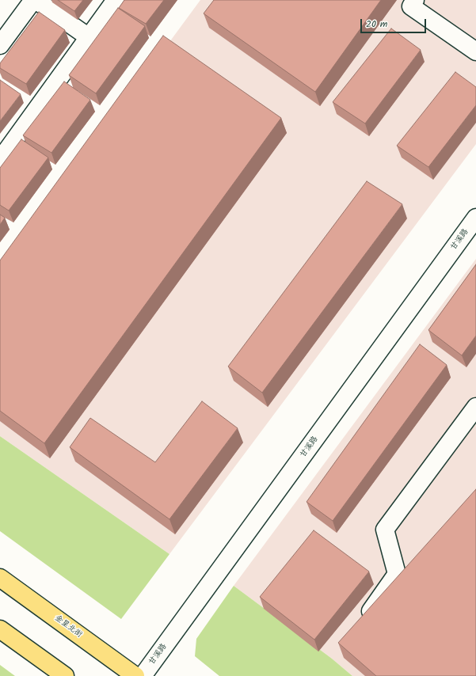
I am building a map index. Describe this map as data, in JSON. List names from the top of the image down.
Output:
{
  "streets": {
    "main road": ["金星北街"],
    "street": ["甘溪路"]
  },
  "scale_bar": "20 m"
}
